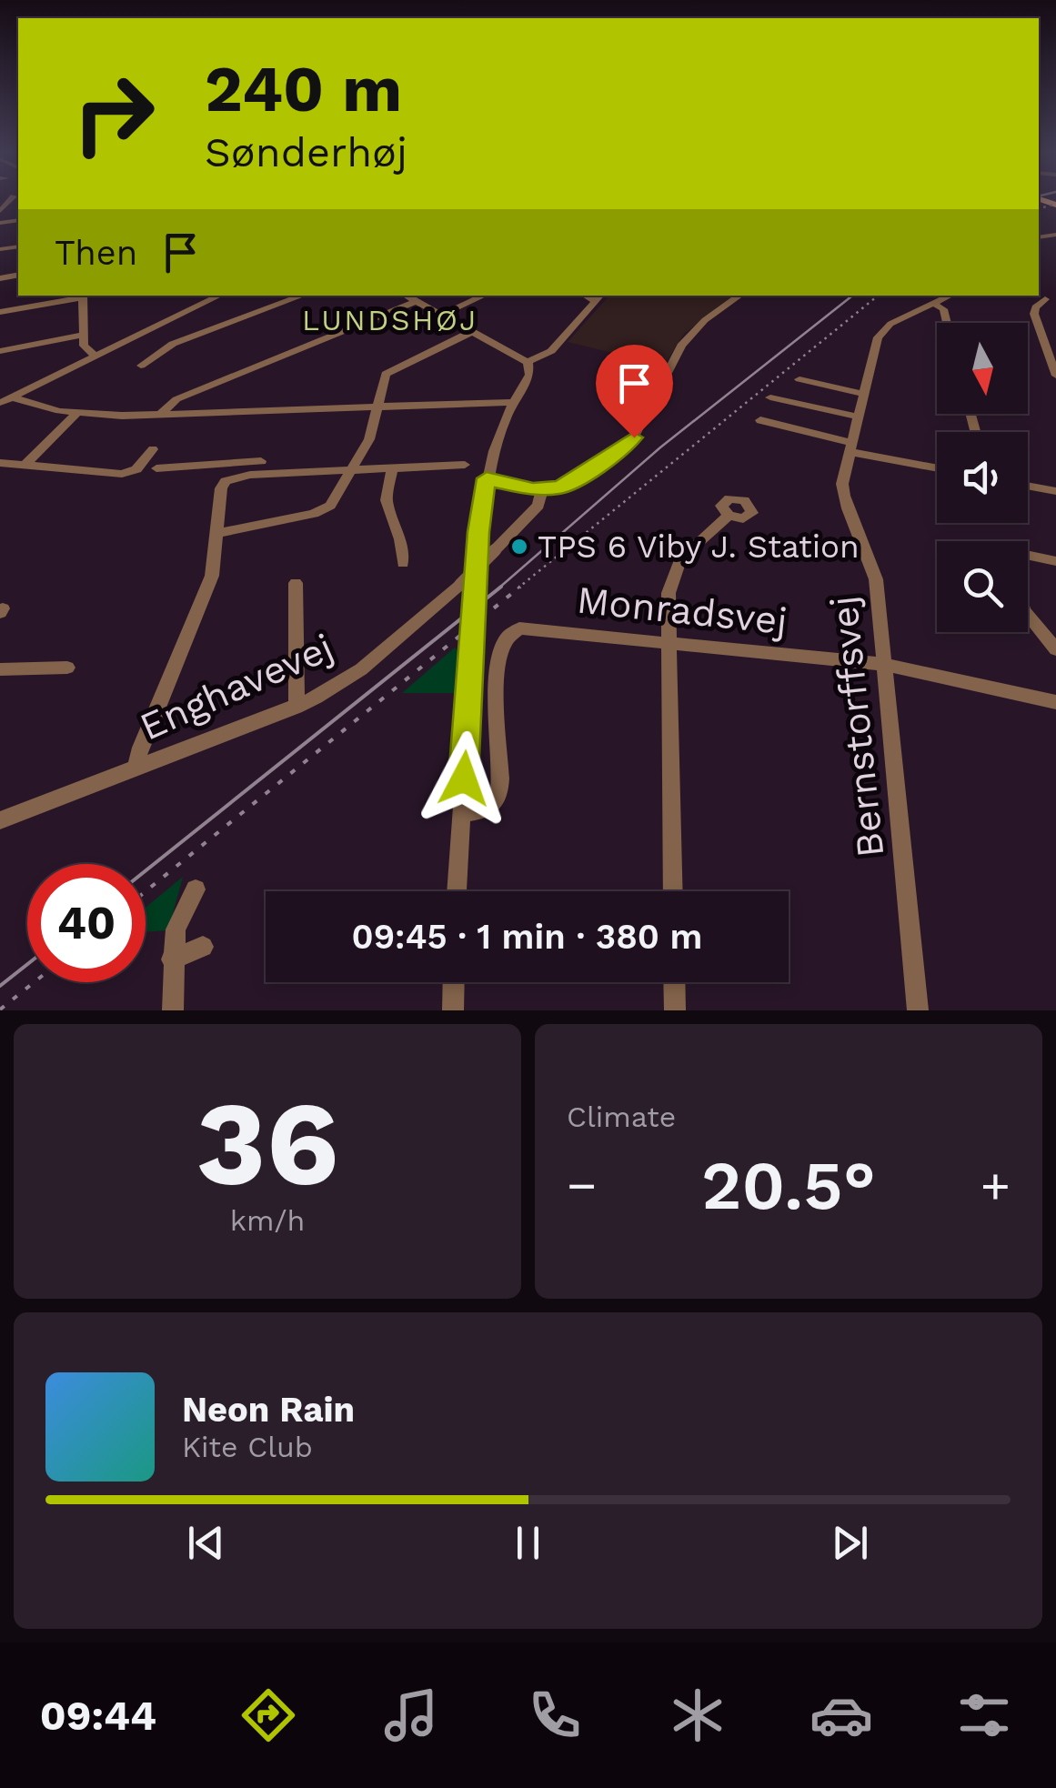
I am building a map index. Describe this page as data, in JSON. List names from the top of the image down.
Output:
{
  "streets": {
    "street": ["Monradsvej", "Enghavevej", "Bernstorffsvej"]
  },
  "crossings": [
    ["Monradsvej", "Bernstorffsvej"]
  ],
  "districts": ["LUNDSHØJ"],
  "places": ["TPS 6 Viby J. Station"],
  "north": "bottom",
  "page": {
    "turn": ["240 m", "Sønderhøj"],
    "then": "Then",
    "limit": "40",
    "trip": "09:45 · 1 min · 380 m",
    "tile": [
      ["36", "km/h"],
      "Climate"
    ],
    "heat": ["−", "20.5°", "+"],
    "song": ["Neon Rain", "Kite Club"],
    "tabs": "09:44"
  }
}
